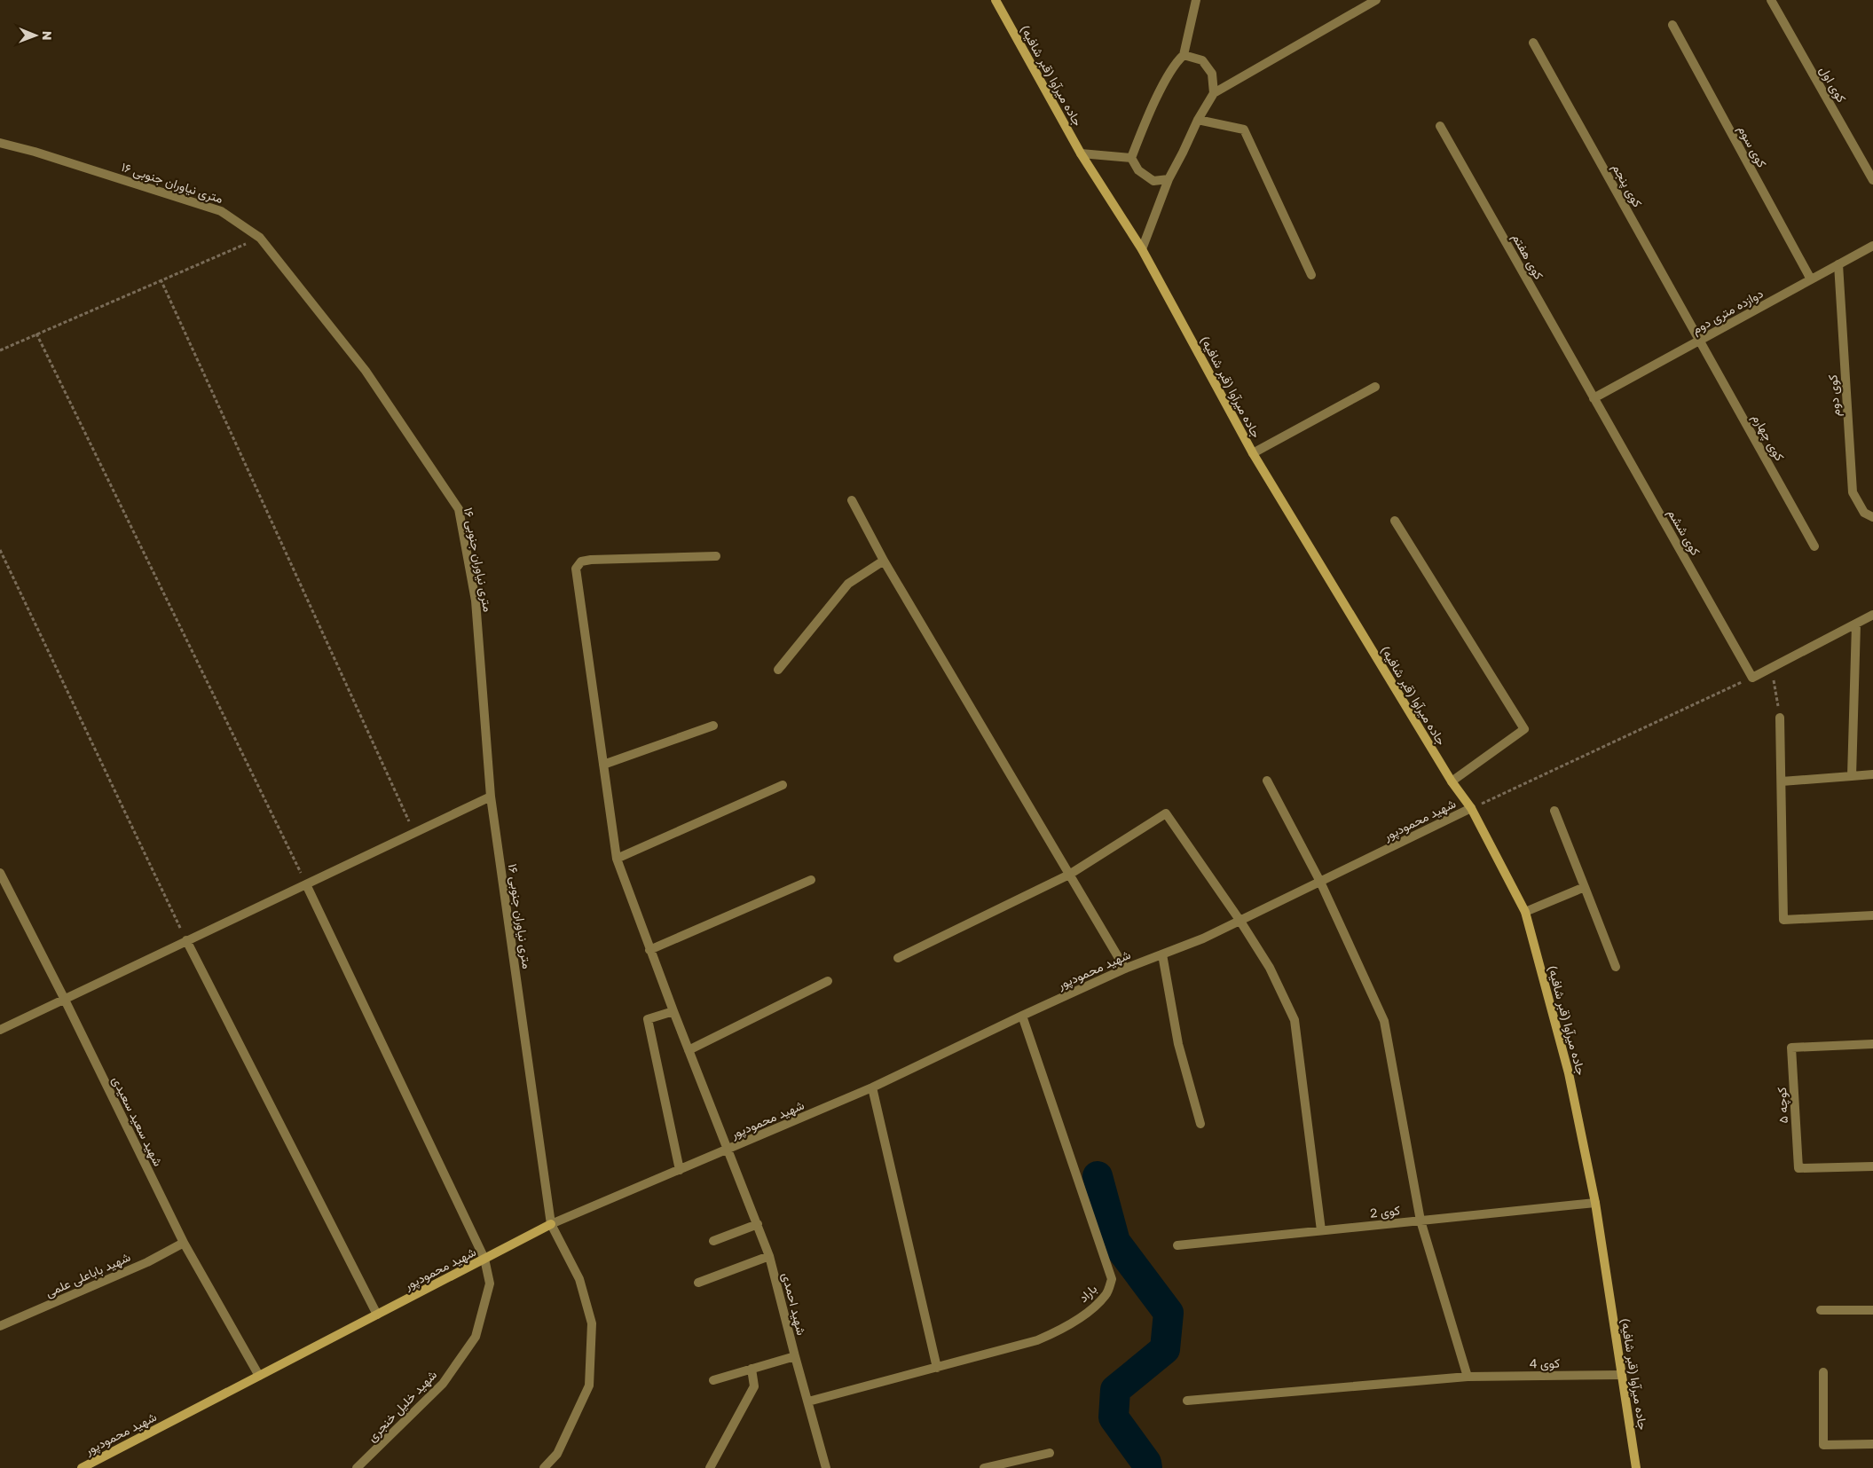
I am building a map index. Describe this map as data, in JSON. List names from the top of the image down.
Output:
{
  "streets": {
    "street": [
      "جاده میرآوا (قبر شافیه)",
      "کوی اول",
      "کوی سوم",
      "۱۶ متری نیاوران جنوبی",
      "کوی پنجم",
      "کوی هفتم",
      "دوازده متری دوم",
      "کوی دوم",
      "کوی چهارم",
      "کوی ششم",
      "شهید محمودپور",
      "کوچه ۵",
      "شهید سعید سعیدی",
      "کوی 2",
      "شهید باباعلی علمی",
      "باراد",
      "شهید احمدی",
      "کوی 4",
      "شهید خلیل خنجری"
    ]
  },
  "crossings": [
    ["جاده میرآوا (قبر شافیه)", "شهید محمودپور"],
    ["جاده میرآوا (قبر شافیه)", "کوی 2"],
    ["جاده میرآوا (قبر شافیه)", "کوی 4"],
    ["کوی سوم", "دوازده متری دوم"],
    ["۱۶ متری نیاوران جنوبی", "شهید محمودپور"],
    ["کوی پنجم", "دوازده متری دوم"],
    ["کوی پنجم", "کوی چهارم"],
    ["کوی هفتم", "دوازده متری دوم"],
    ["کوی هفتم", "کوی ششم"],
    ["دوازده متری دوم", "کوی دوم"],
    ["دوازده متری دوم", "کوی چهارم"],
    ["دوازده متری دوم", "کوی ششم"],
    ["شهید محمودپور", "شهید سعید سعیدی"],
    ["شهید محمودپور", "باراد"],
    ["شهید محمودپور", "شهید احمدی"],
    ["شهید محمودپور", "شهید خلیل خنجری"],
    ["شهید سعید سعیدی", "شهید باباعلی علمی"],
    ["باراد", "شهید احمدی"]
  ],
  "north": "right"
}
